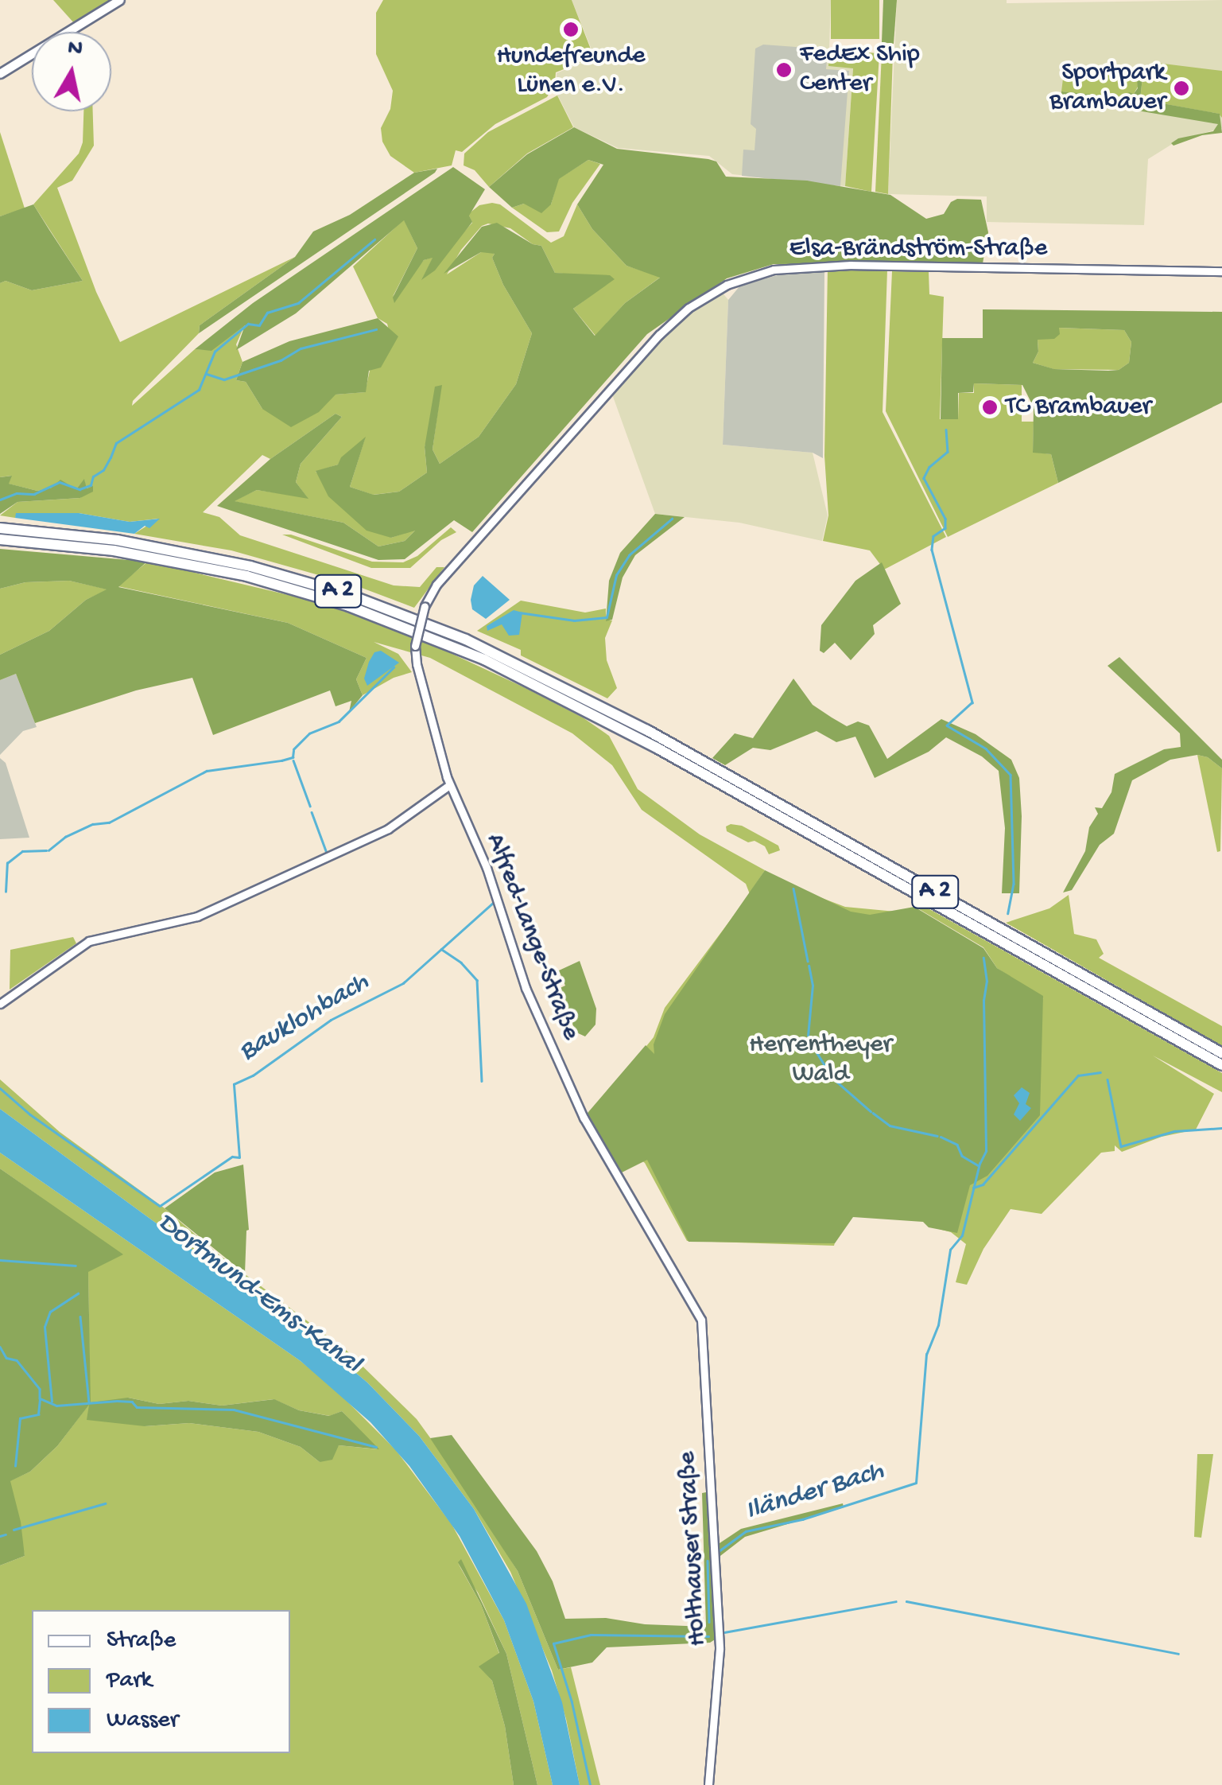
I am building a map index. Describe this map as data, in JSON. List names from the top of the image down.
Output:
{
  "streets": {
    "highway": ["A 2"],
    "street": ["Elsa-Brändström-Straße", "Alfred-Lange-Straße", "Holthauser Straße"]
  },
  "crossings": [
    ["Elsa-Brändström-Straße", "Alfred-Lange-Straße"],
    ["Alfred-Lange-Straße", "Holthauser Straße"]
  ],
  "water": ["Bauklohbach", "Dortmund-Ems-Kanal", "Iländer Bach"],
  "parks": ["Herrentheyer Wald"],
  "places": [
    "Hundefreunde Lünen e.V.",
    "FedEx Ship Center",
    "Sportpark Brambauer",
    "TC Brambauer"
  ],
  "legend": ["Straße", "Park", "Wasser"],
  "north": "top"
}
